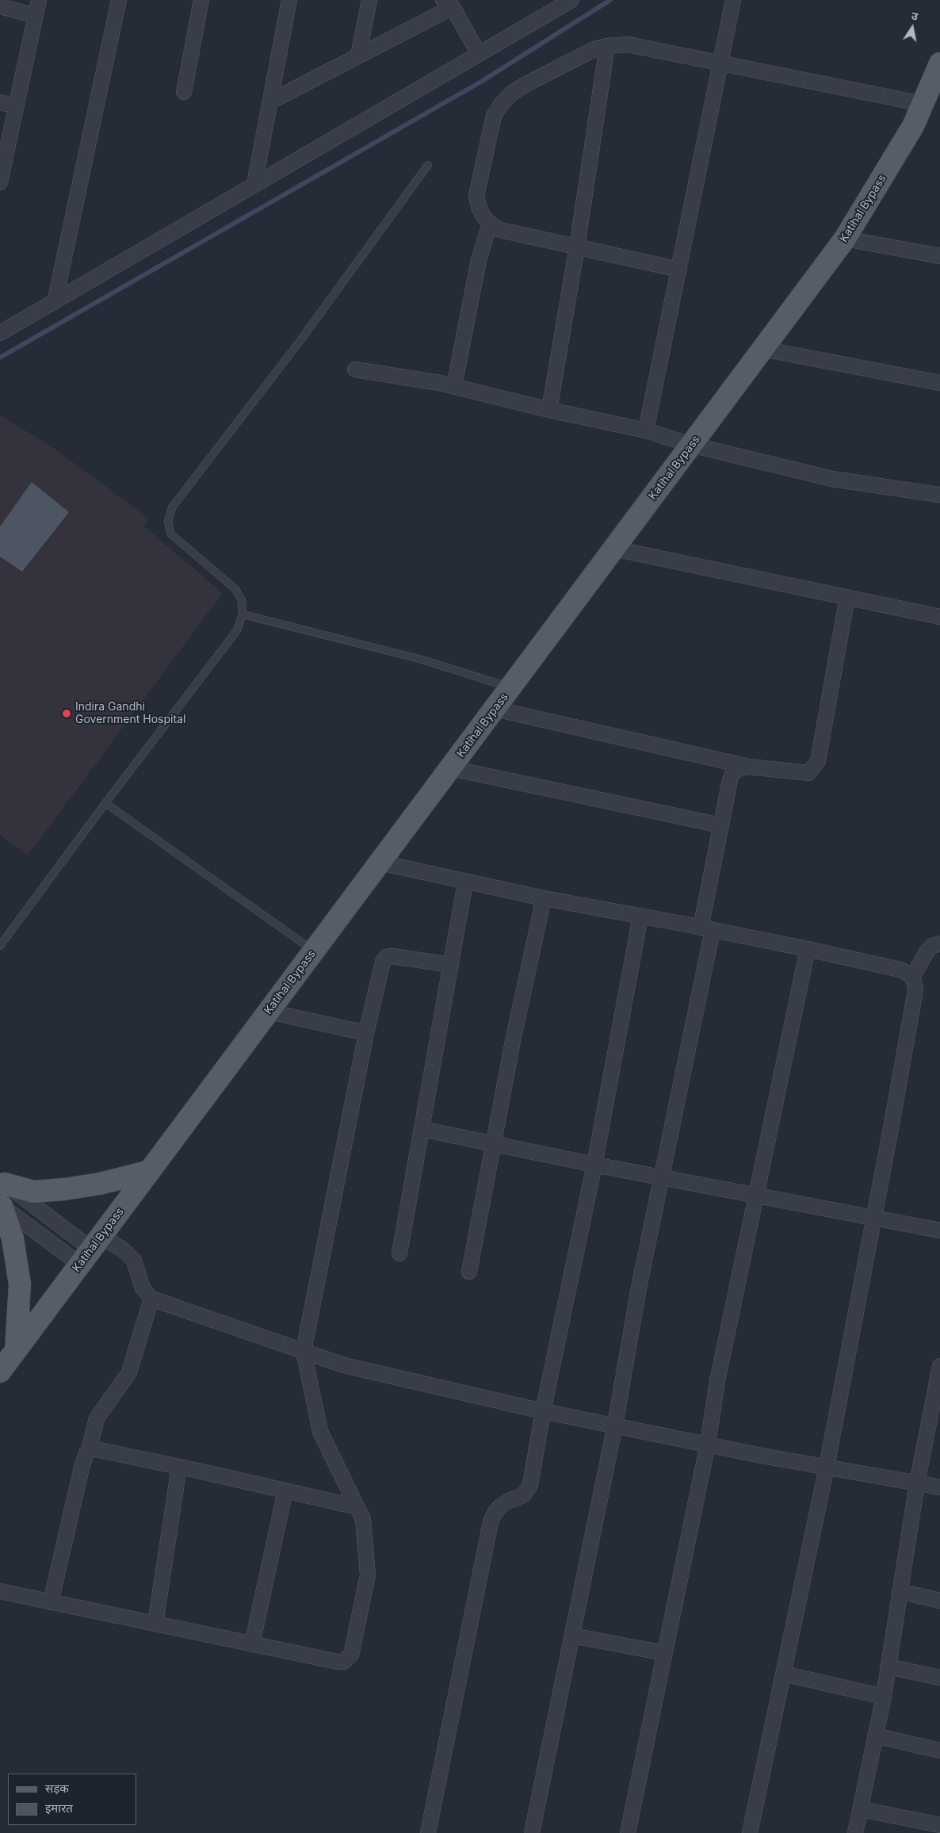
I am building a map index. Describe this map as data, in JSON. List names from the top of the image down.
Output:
{
  "streets": {
    "main road": ["Katihal Bypass"]
  },
  "places": ["Indira Gandhi Government Hospital"],
  "legend": ["सड़क", "इमारत"],
  "north": "top"
}
